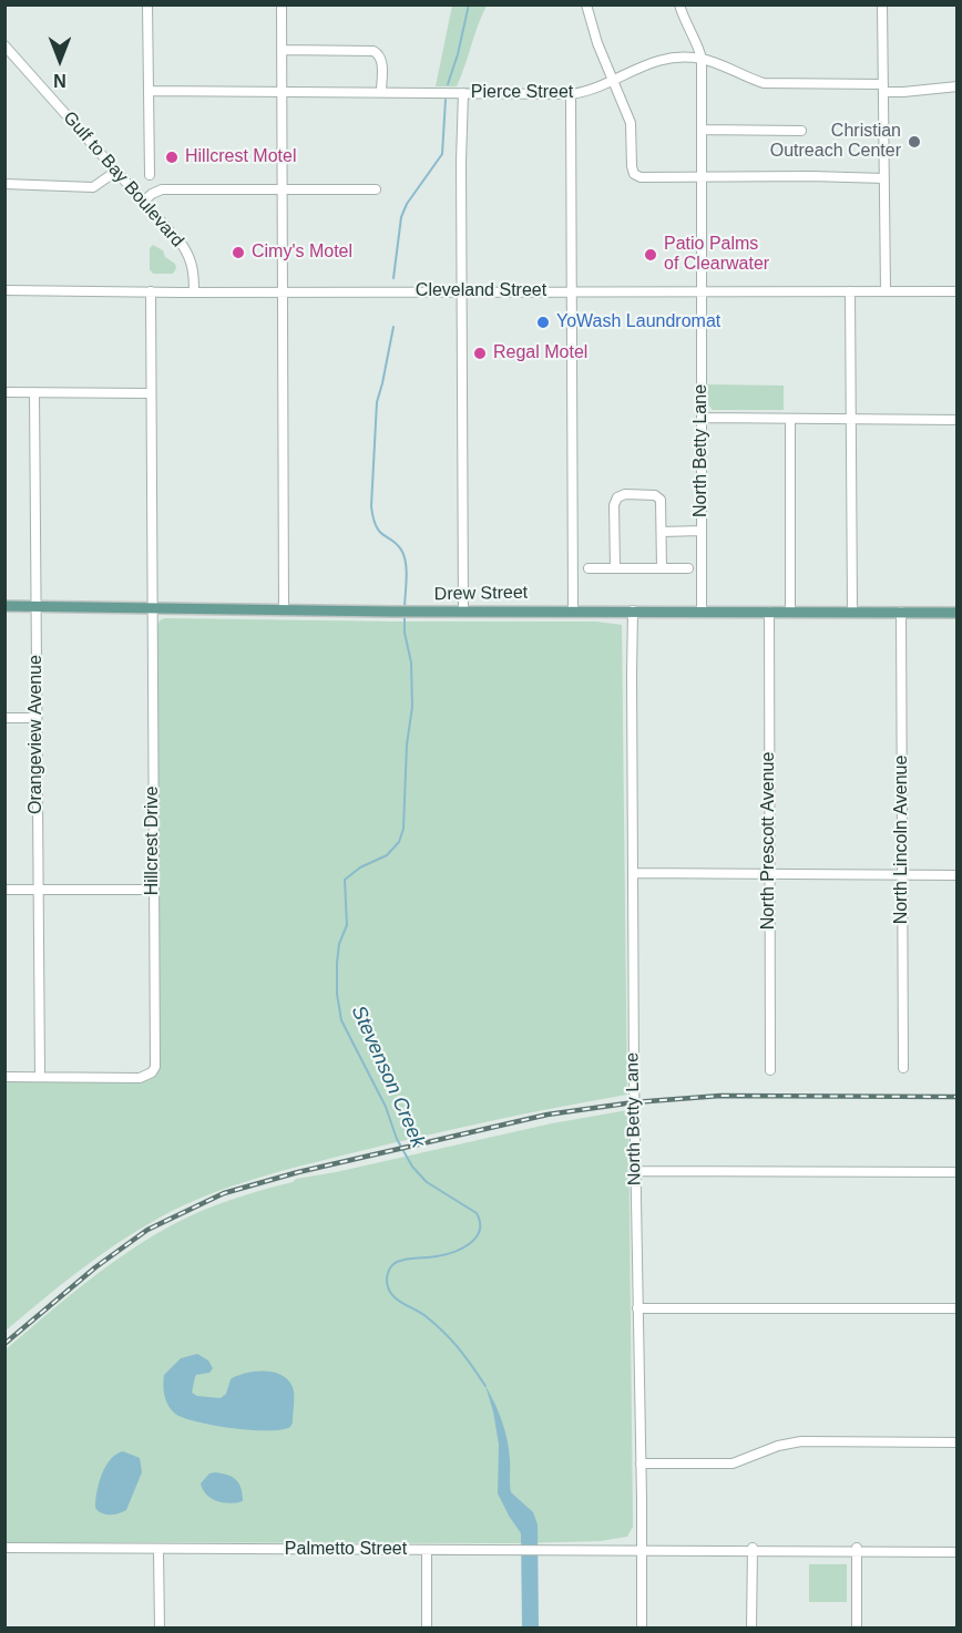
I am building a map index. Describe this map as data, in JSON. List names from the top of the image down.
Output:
{
  "streets": {
    "main road": ["Drew Street"],
    "street": [
      "Pierce Street",
      "Gulf to Bay Boulevard",
      "Cleveland Street",
      "North Betty Lane",
      "Orangeview Avenue",
      "North Lincoln Avenue",
      "Hillcrest Drive",
      "North Prescott Avenue",
      "Palmetto Street"
    ]
  },
  "crossings": [
    ["Pierce Street", "North Betty Lane"],
    ["Gulf to Bay Boulevard", "Cleveland Street"],
    ["Cleveland Street", "North Betty Lane"],
    ["Cleveland Street", "Hillcrest Drive"],
    ["North Betty Lane", "Drew Street"],
    ["North Betty Lane", "Palmetto Street"],
    ["Drew Street", "Orangeview Avenue"],
    ["Drew Street", "North Lincoln Avenue"],
    ["Drew Street", "Hillcrest Drive"],
    ["Drew Street", "North Prescott Avenue"],
    ["Orangeview Avenue", "Hillcrest Drive"]
  ],
  "water": ["Stevenson Creek"],
  "places": [
    "Christian Outreach Center",
    "Hillcrest Motel",
    "Cimy's Motel",
    "Patio Palms of Clearwater",
    "YoWash Laundromat",
    "Regal Motel"
  ],
  "north": "bottom"
}
